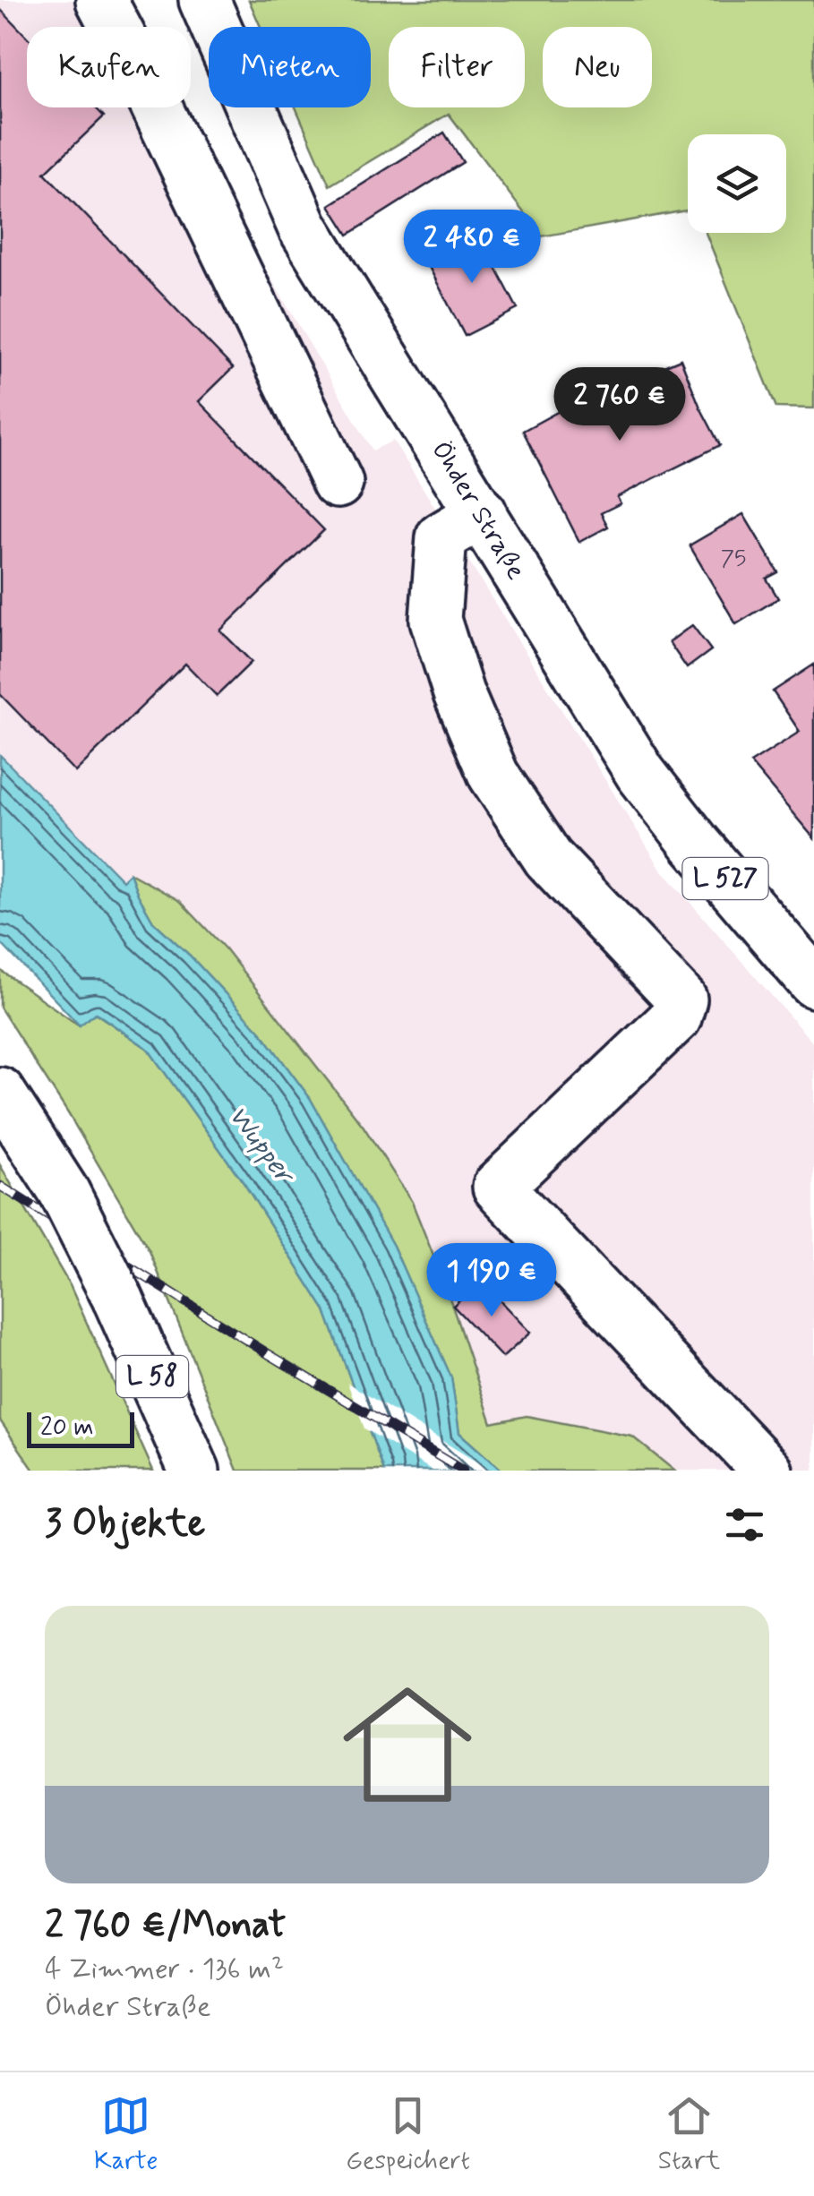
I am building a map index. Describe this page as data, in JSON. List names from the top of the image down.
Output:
{
  "streets": {
    "main road": ["Öhder Straße", "L 527", "L 58"]
  },
  "water": ["Wupper"],
  "house_numbers": ["75"],
  "scale_bar": "20 m",
  "page": {
    "chip": [
      "Kaufen",
      "Mieten",
      "Filter",
      "Neu"
    ],
    "price": ["2 480 €", "2 760 €", "1 190 €"],
    "scale": "20 m",
    "heading": "3 Objekte",
    "list": [
      {
        "name": "2 760 €/Monat",
        "note": "4 Zimmer · 136 m² · Öhder Straße"
      }
    ],
    "tabs": ["Karte", "Gespeichert", "Start"]
  }
}
